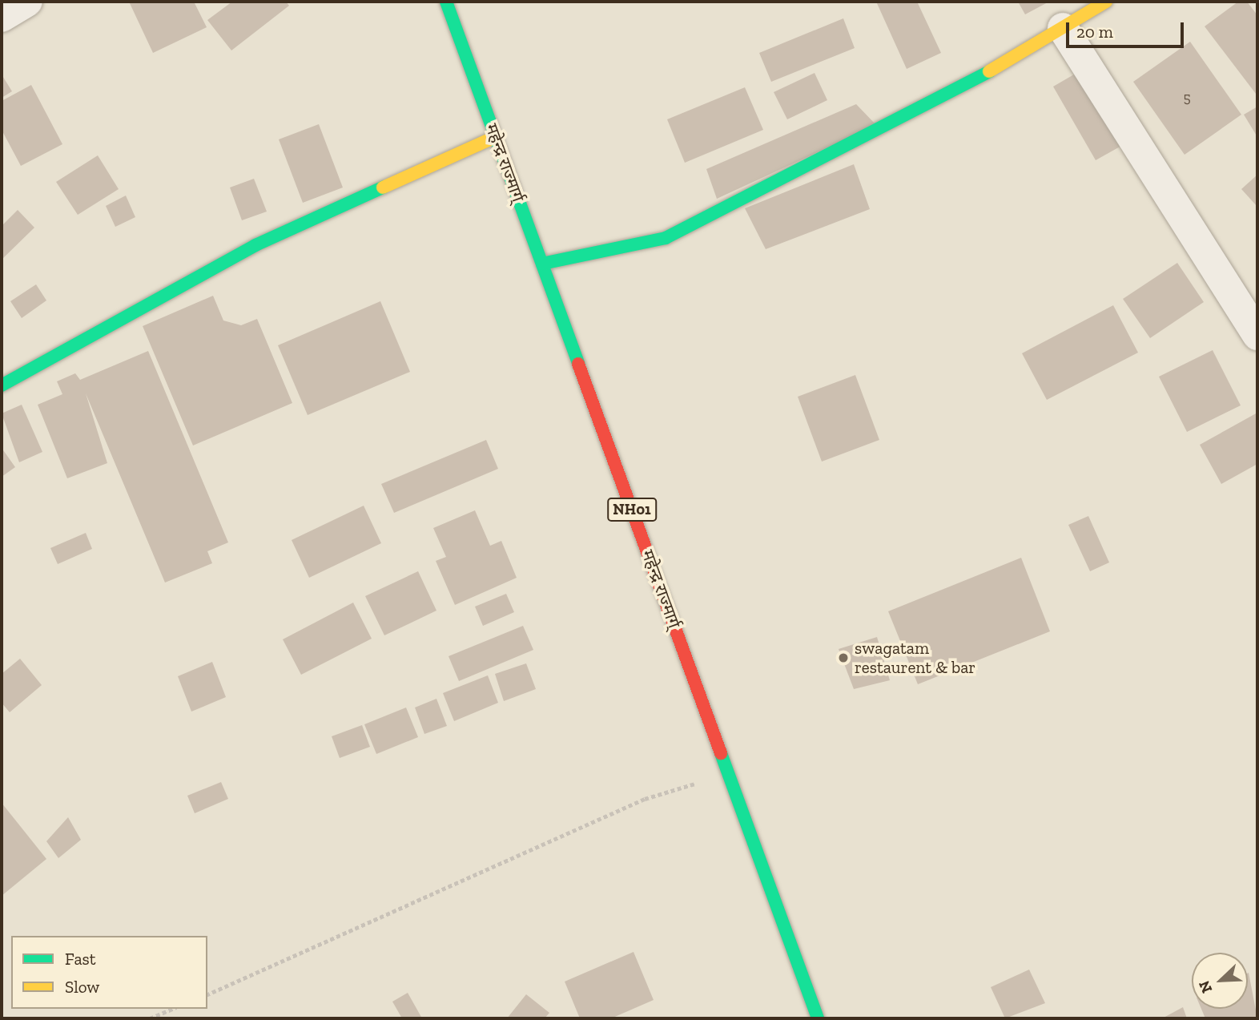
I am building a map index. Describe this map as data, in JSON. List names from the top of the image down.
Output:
{
  "streets": {
    "main road": ["महेन्द्र राज्मार्ग्", "NH01"]
  },
  "places": ["swagatam restaurent & bar"],
  "house_numbers": ["5"],
  "legend": ["Fast", "Slow"],
  "scale_bar": "20 m",
  "north": "bottom left"
}
